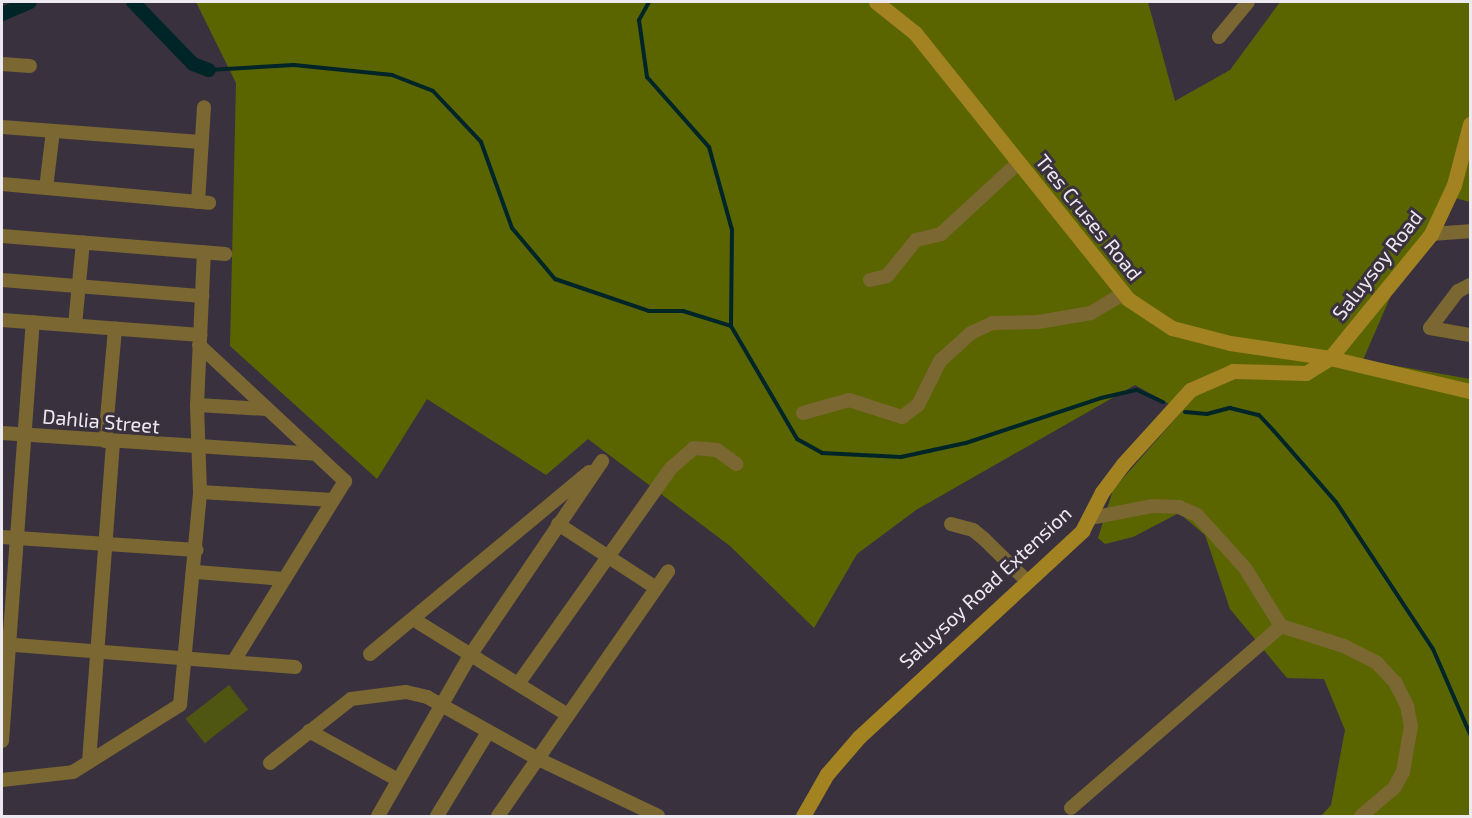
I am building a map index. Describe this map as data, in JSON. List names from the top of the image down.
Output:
{
  "streets": {
    "main road": ["Tres Cruses Road", "Saluysoy Road", "Saluysoy Road Extension"],
    "street": ["Dahlia Street"]
  },
  "crossings": [
    ["Tres Cruses Road", "Saluysoy Road"],
    ["Tres Cruses Road", "Saluysoy Road Extension"],
    ["Saluysoy Road", "Saluysoy Road Extension"]
  ]
}
